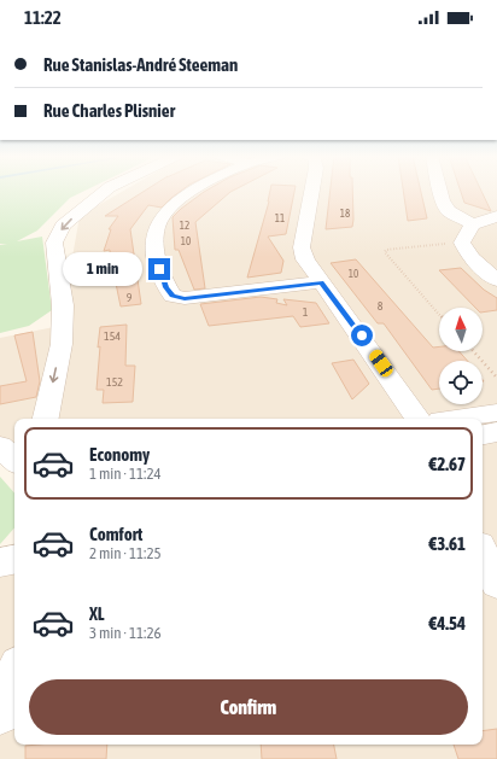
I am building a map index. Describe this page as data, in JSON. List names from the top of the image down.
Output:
{
  "house_numbers": [
    "18",
    "11",
    "12",
    "10",
    "10",
    "9",
    "8",
    "1",
    "154",
    "152"
  ],
  "north": "top",
  "page": {
    "status": "11:22",
    "banner": ["Rue Stanislas-André Steeman", "Rue Charles Plisnier"],
    "bubble": "1 min",
    "list": [
      {
        "name": "Economy",
        "note": "1 min · 11:24",
        "value": "€2.67"
      },
      {
        "name": "Comfort",
        "note": "2 min · 11:25",
        "value": "€3.61"
      },
      {
        "name": "XL",
        "note": "3 min · 11:26",
        "value": "€4.54"
      }
    ],
    "buttons": "Confirm"
  }
}
